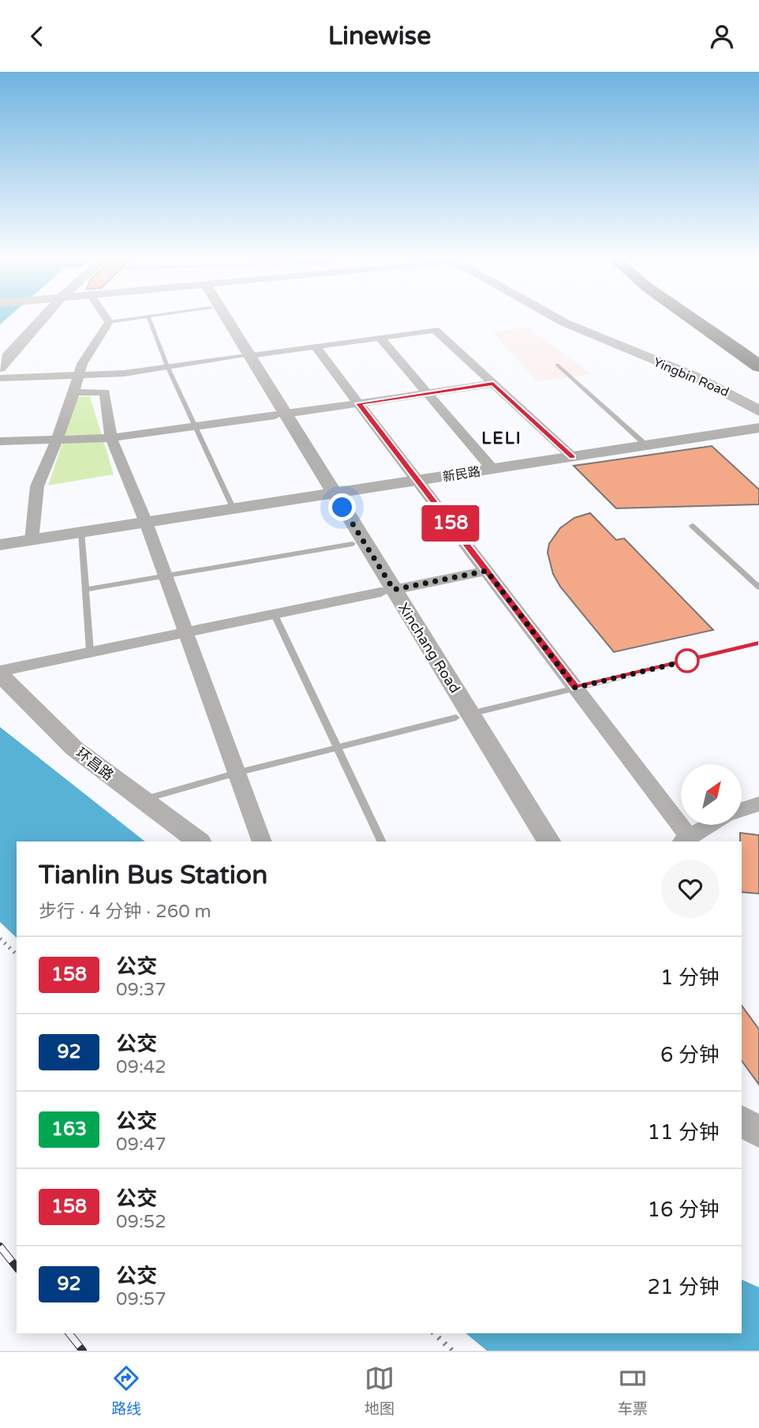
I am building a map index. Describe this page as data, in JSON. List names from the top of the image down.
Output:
{
  "streets": {
    "street": [
      "Yingbin Road",
      "新民路",
      "Xinchang Road",
      "环昌路"
    ]
  },
  "crossings": [
    ["新民路", "Xinchang Road"]
  ],
  "districts": ["LELI"],
  "lines": ["bus line 158"],
  "north": "top right",
  "page": {
    "header": "Linewise",
    "on_map": "158",
    "heading": ["Tianlin Bus Station", "步行 · 4 分钟 · 260 m"],
    "list": [
      {
        "mark": "158",
        "name": "公交",
        "note": "09:37",
        "value": "1 分钟"
      },
      {
        "mark": "92",
        "name": "公交",
        "note": "09:42",
        "value": "6 分钟"
      },
      {
        "mark": "163",
        "name": "公交",
        "note": "09:47",
        "value": "11 分钟"
      },
      {
        "mark": "158",
        "name": "公交",
        "note": "09:52",
        "value": "16 分钟"
      },
      {
        "mark": "92",
        "name": "公交",
        "note": "09:57",
        "value": "21 分钟"
      }
    ],
    "tabs": ["路线", "地图", "车票"]
  }
}
